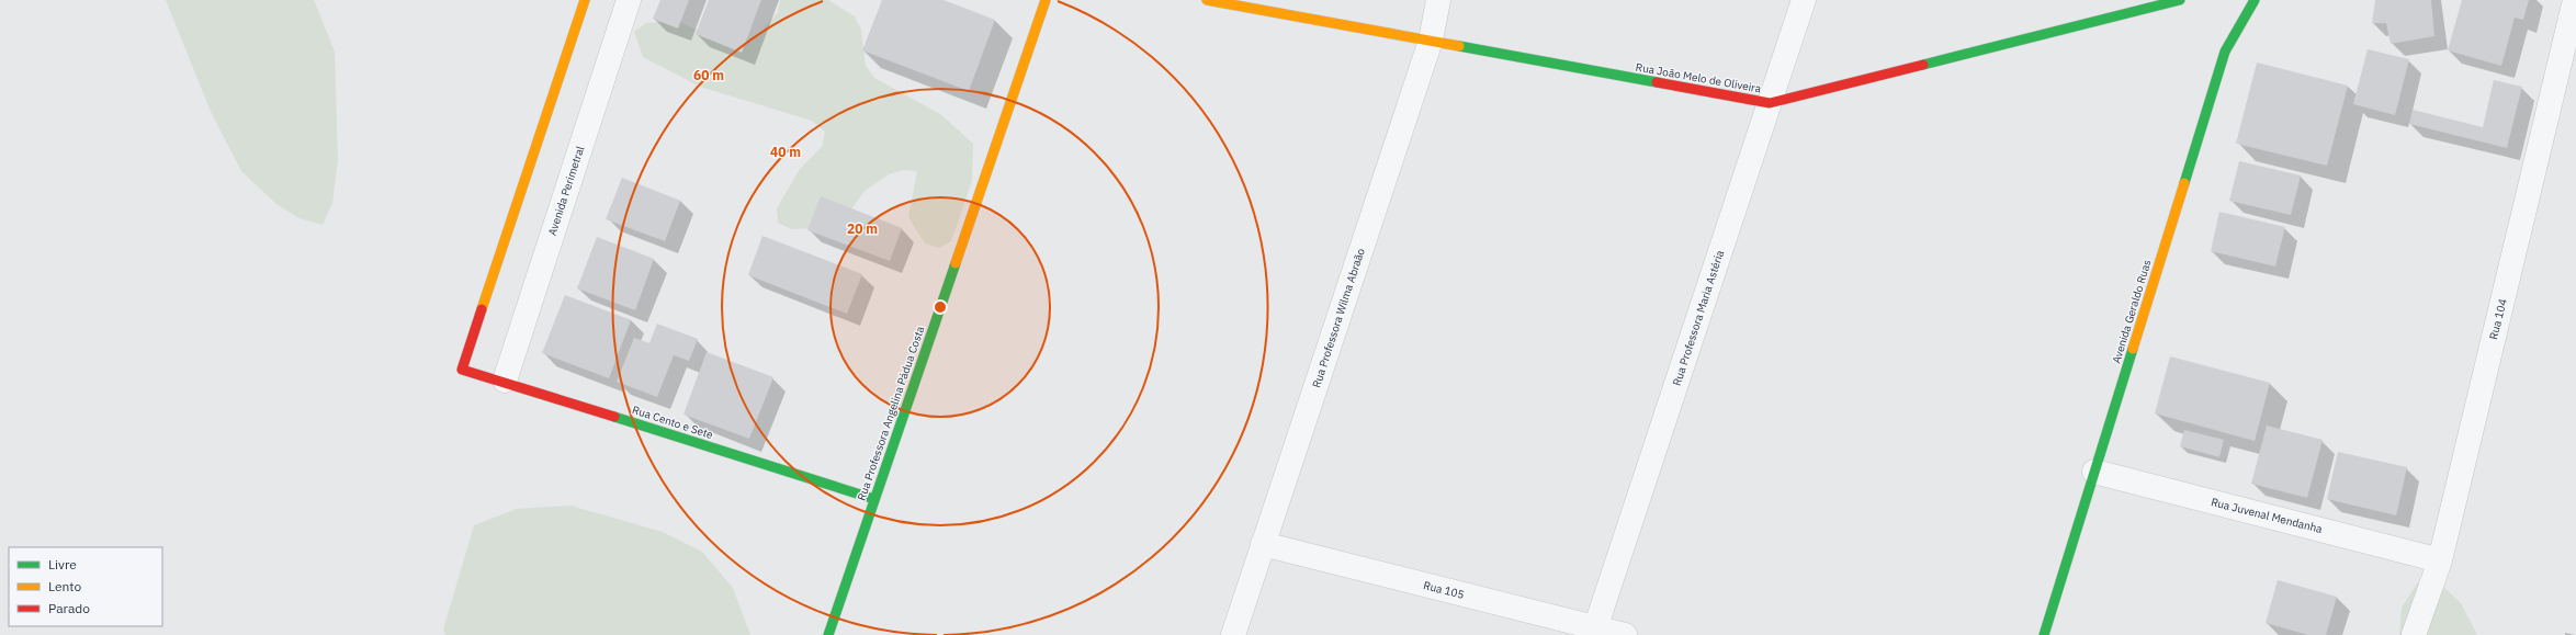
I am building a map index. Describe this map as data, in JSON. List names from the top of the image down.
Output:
{
  "streets": {
    "street": [
      "Rua João Melo de Oliveira",
      "Avenida Perimetral",
      "Avenida Geraldo Ruas",
      "Rua Professora Wilma Abraão",
      "Rua Professora Maria Astéria",
      "Rua 104",
      "Rua Professora Angelina Pádua Costa",
      "Rua Cento e Sete",
      "Rua Juvenal Mendanha",
      "Rua 105"
    ]
  },
  "crossings": [
    ["Rua João Melo de Oliveira", "Rua Professora Wilma Abraão"],
    ["Rua João Melo de Oliveira", "Rua Professora Maria Astéria"],
    ["Avenida Perimetral", "Rua Cento e Sete"],
    ["Avenida Geraldo Ruas", "Rua Juvenal Mendanha"],
    ["Rua Professora Wilma Abraão", "Rua 105"],
    ["Rua Professora Maria Astéria", "Rua 105"],
    ["Rua 104", "Rua Juvenal Mendanha"],
    ["Rua Professora Angelina Pádua Costa", "Rua Cento e Sete"]
  ],
  "legend": ["Livre", "Lento", "Parado"],
  "rings": ["60 m", "40 m", "20 m"]
}
